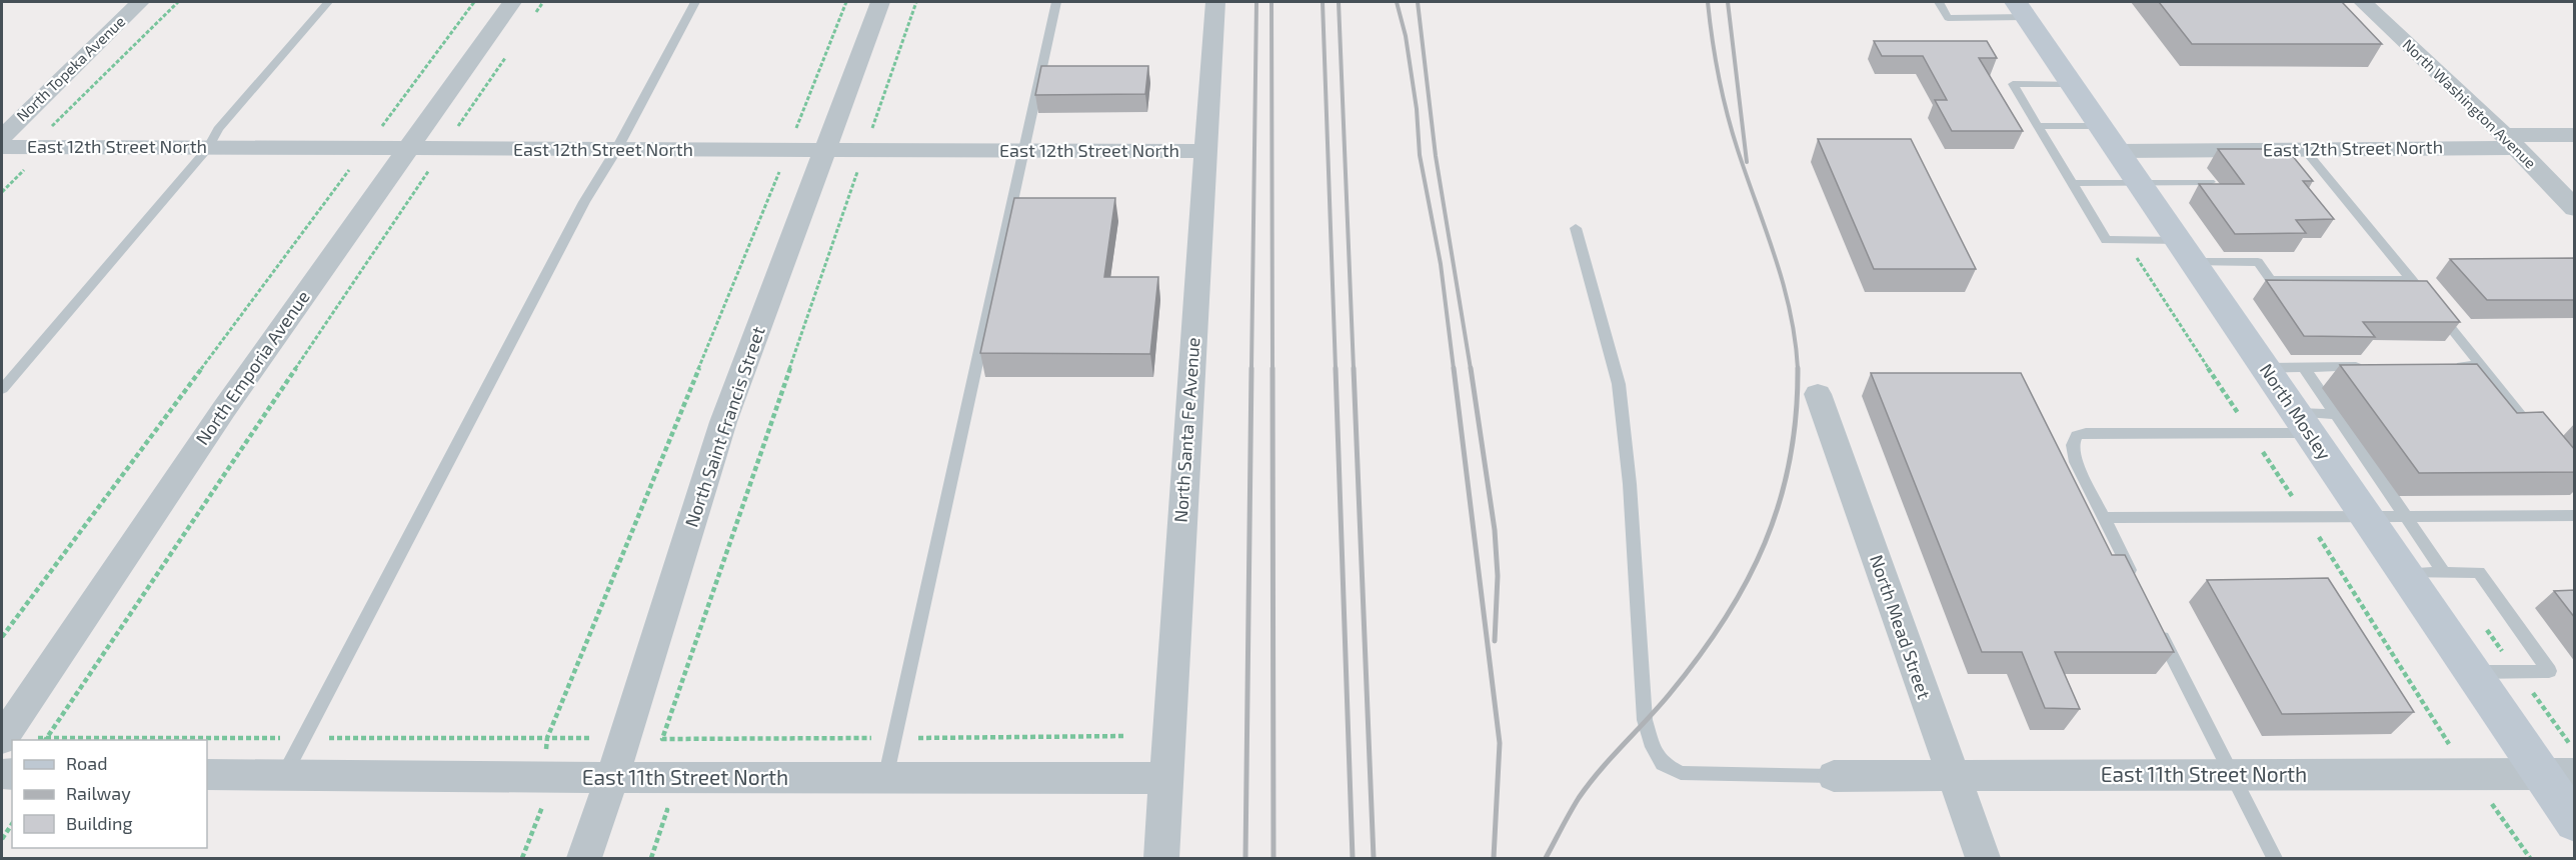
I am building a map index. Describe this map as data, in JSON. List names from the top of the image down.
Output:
{
  "streets": {
    "street": [
      "North Topeka Avenue",
      "North Washington Avenue",
      "East 12th Street North",
      "North Emporia Avenue",
      "North Mosley",
      "North Saint Francis Street",
      "North Santa Fe Avenue",
      "North Mead Street",
      "East 11th Street North"
    ]
  },
  "crossings": [
    ["North Washington Avenue", "East 12th Street North"],
    ["East 12th Street North", "North Emporia Avenue"],
    ["East 12th Street North", "North Mosley"],
    ["East 12th Street North", "North Saint Francis Street"],
    ["East 12th Street North", "North Santa Fe Avenue"],
    ["North Mosley", "East 11th Street North"],
    ["North Saint Francis Street", "East 11th Street North"],
    ["North Santa Fe Avenue", "East 11th Street North"],
    ["North Mead Street", "East 11th Street North"]
  ],
  "legend": ["Road", "Railway", "Building"]
}
